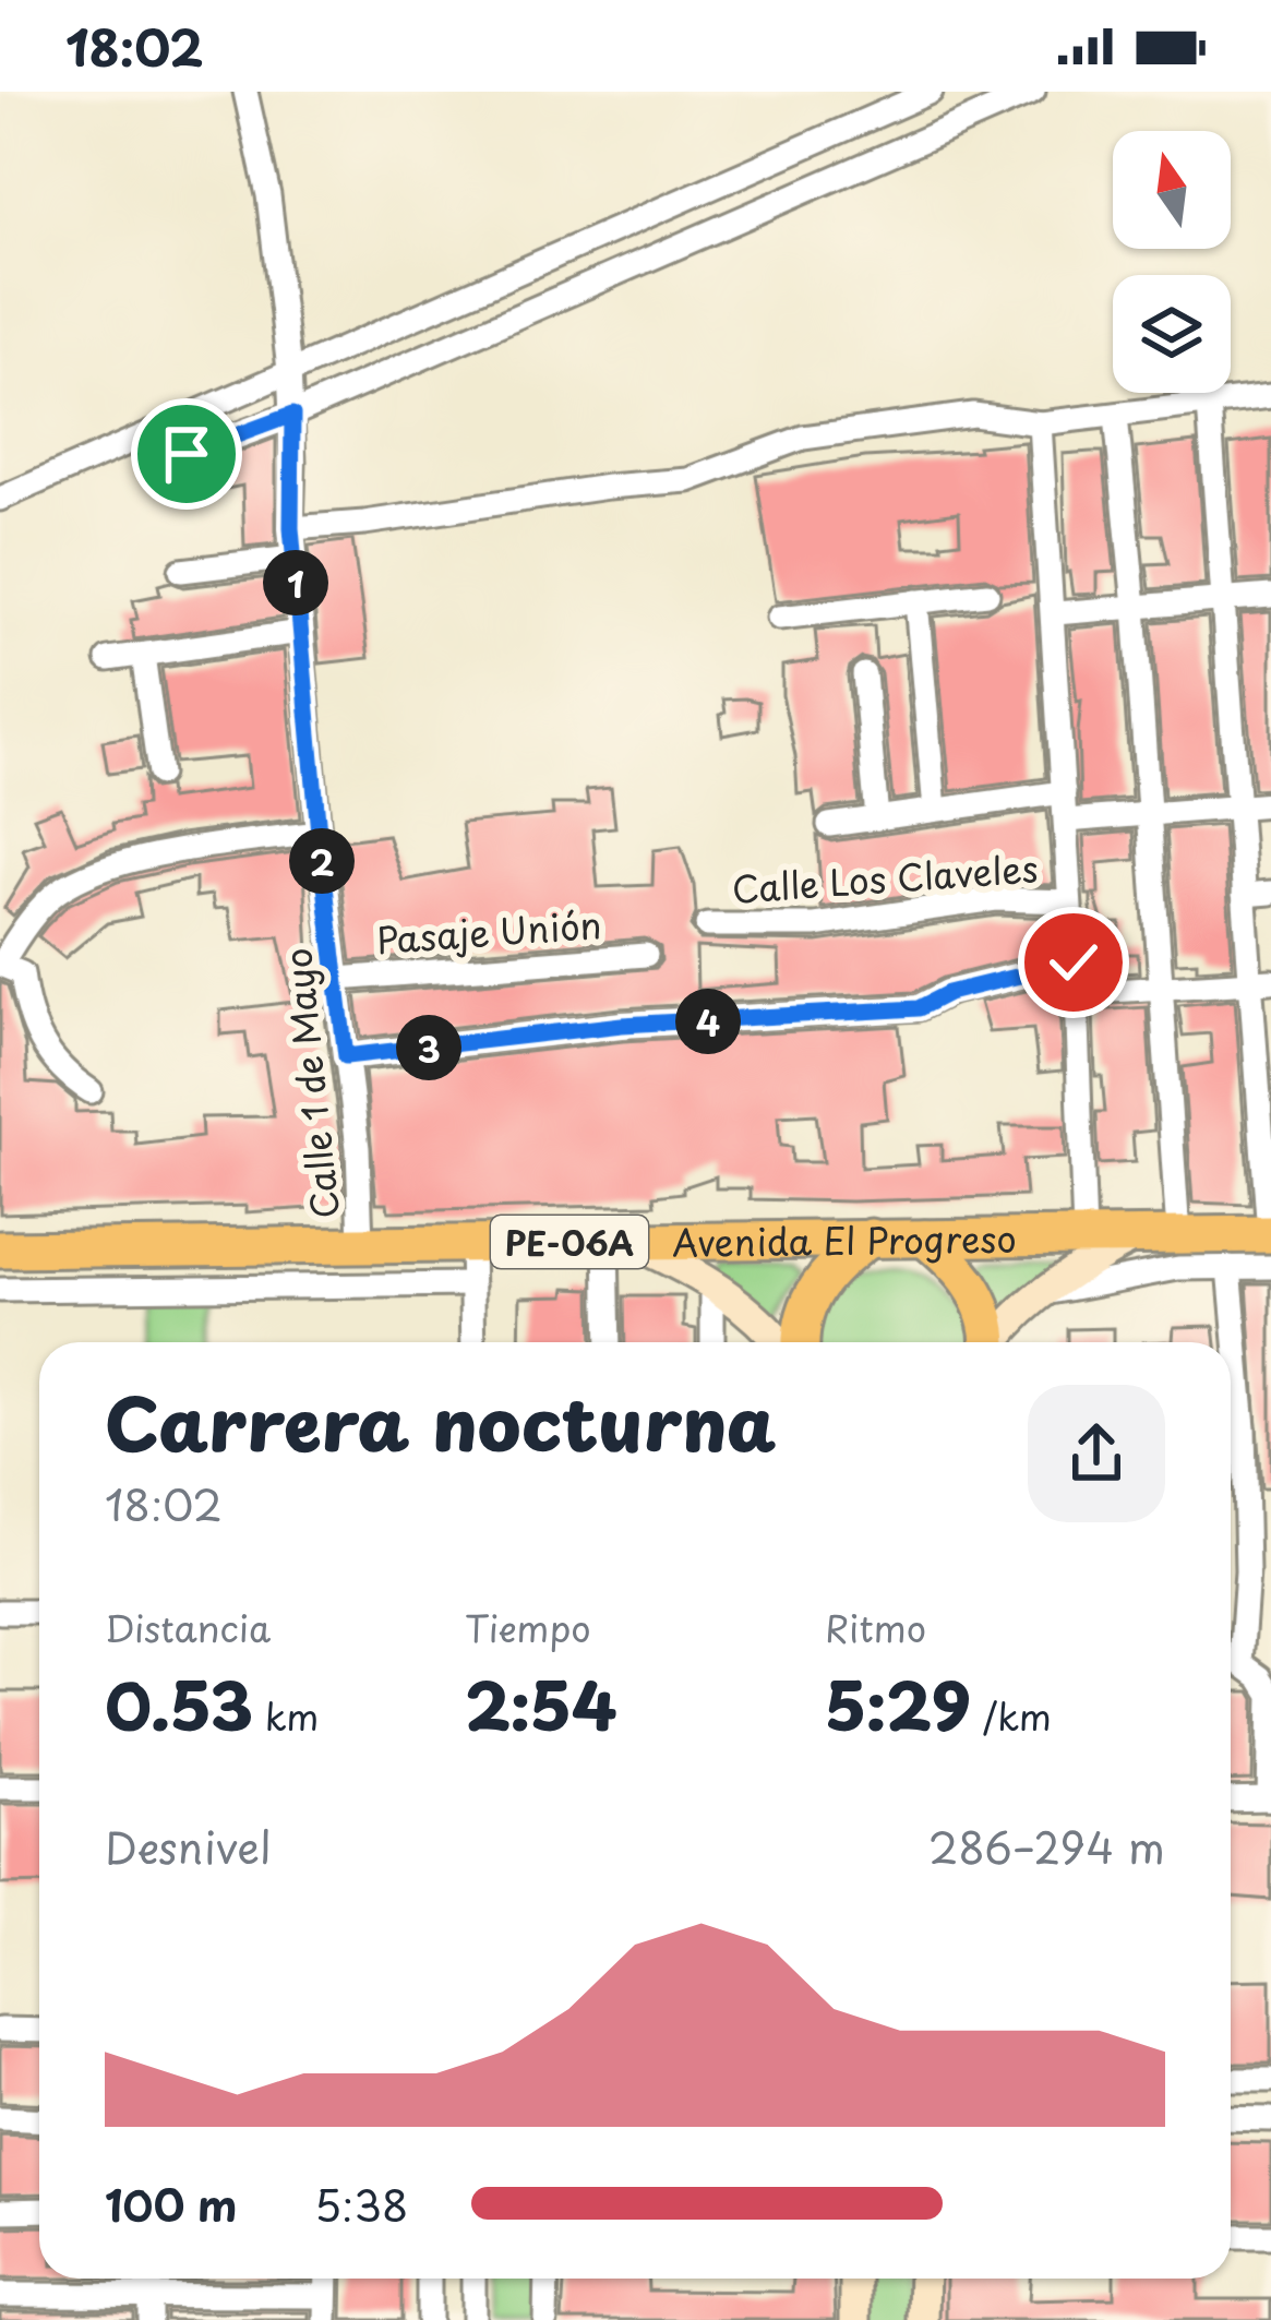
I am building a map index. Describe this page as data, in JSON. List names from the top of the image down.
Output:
{
  "streets": {
    "highway": ["Avenida El Progreso", "PE-06A"],
    "street": ["Calle Los Claveles", "Pasaje Unión", "Calle 1 de Mayo"]
  },
  "crossings": [
    ["Pasaje Unión", "Calle 1 de Mayo"],
    ["Calle 1 de Mayo", "Avenida El Progreso"],
    ["Avenida El Progreso", "PE-06A"]
  ],
  "north": "top",
  "page": {
    "status": "18:02",
    "pins": [
      "1",
      "2",
      "4",
      "3"
    ],
    "heading": ["Carrera nocturna", "18:02"],
    "stats": [
      ["Distancia", "0.53 km"],
      ["Tiempo", "2:54"],
      ["Ritmo", "5:29 /km"]
    ],
    "chart": ["Desnivel", "286–294 m"],
    "list": [
      {
        "name": "100 m",
        "note": "5:38"
      }
    ]
  }
}
